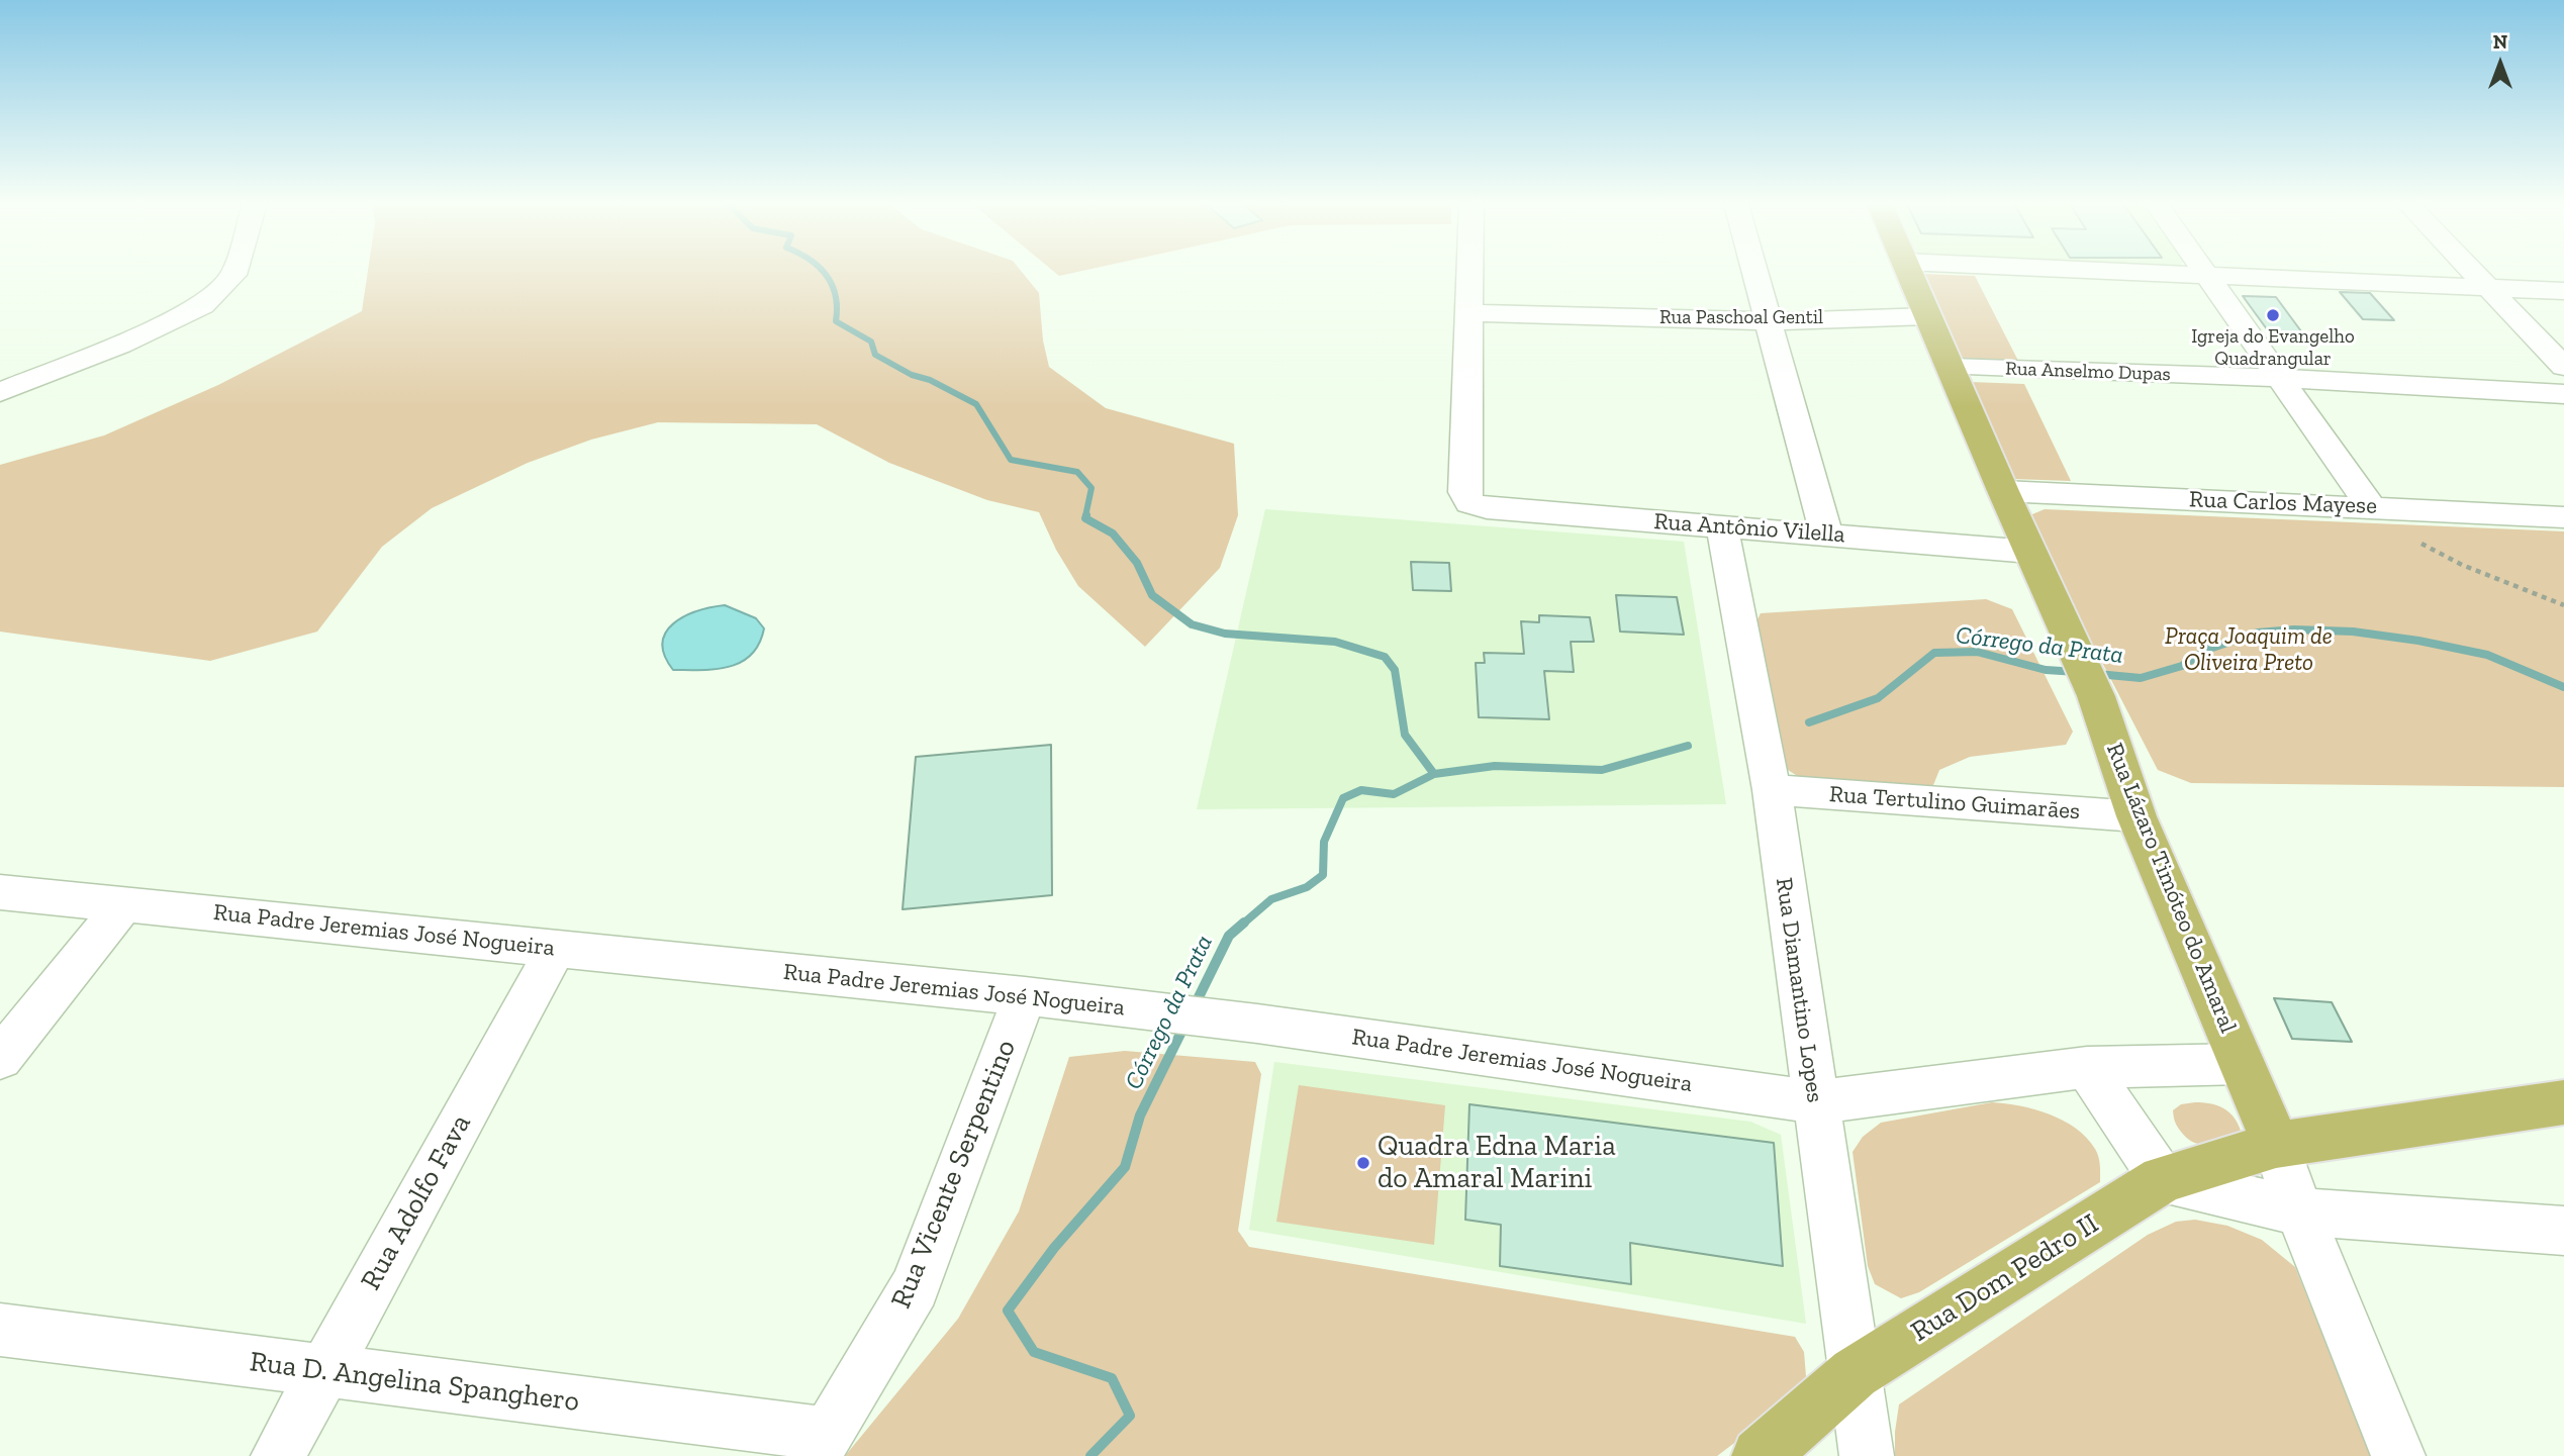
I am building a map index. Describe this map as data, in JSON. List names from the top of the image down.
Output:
{
  "streets": {
    "main road": ["Rua Lázaro Timóteo do Amaral", "Rua Dom Pedro II"],
    "street": [
      "Rua Paschoal Gentil",
      "Rua Anselmo Dupas",
      "Rua Carlos Mayese",
      "Rua Antônio Vilella",
      "Rua Tertulino Guimarães",
      "Rua Padre Jeremias José Nogueira",
      "Rua Diamantino Lopes",
      "Rua Vicente Serpentino",
      "Rua Adolfo Fava",
      "Rua D. Angelina Spanghero"
    ]
  },
  "crossings": [
    ["Rua Paschoal Gentil", "Rua Antônio Vilella"],
    ["Rua Paschoal Gentil", "Rua Lázaro Timóteo do Amaral"],
    ["Rua Anselmo Dupas", "Rua Lázaro Timóteo do Amaral"],
    ["Rua Carlos Mayese", "Rua Lázaro Timóteo do Amaral"],
    ["Rua Antônio Vilella", "Rua Lázaro Timóteo do Amaral"],
    ["Rua Antônio Vilella", "Rua Diamantino Lopes"],
    ["Rua Tertulino Guimarães", "Rua Lázaro Timóteo do Amaral"],
    ["Rua Tertulino Guimarães", "Rua Diamantino Lopes"],
    ["Rua Lázaro Timóteo do Amaral", "Rua Padre Jeremias José Nogueira"],
    ["Rua Lázaro Timóteo do Amaral", "Rua Dom Pedro II"],
    ["Rua Padre Jeremias José Nogueira", "Rua Diamantino Lopes"],
    ["Rua Padre Jeremias José Nogueira", "Rua Vicente Serpentino"],
    ["Rua Padre Jeremias José Nogueira", "Rua Adolfo Fava"],
    ["Rua Diamantino Lopes", "Rua Dom Pedro II"],
    ["Rua Vicente Serpentino", "Rua D. Angelina Spanghero"],
    ["Rua Adolfo Fava", "Rua D. Angelina Spanghero"]
  ],
  "water": ["Córrego da Prata"],
  "parks": ["Praça Joaquim de Oliveira Preto"],
  "places": ["Igreja do Evangelho Quadrangular", "Quadra Edna Maria do Amaral Marini"],
  "north": "top"
}
